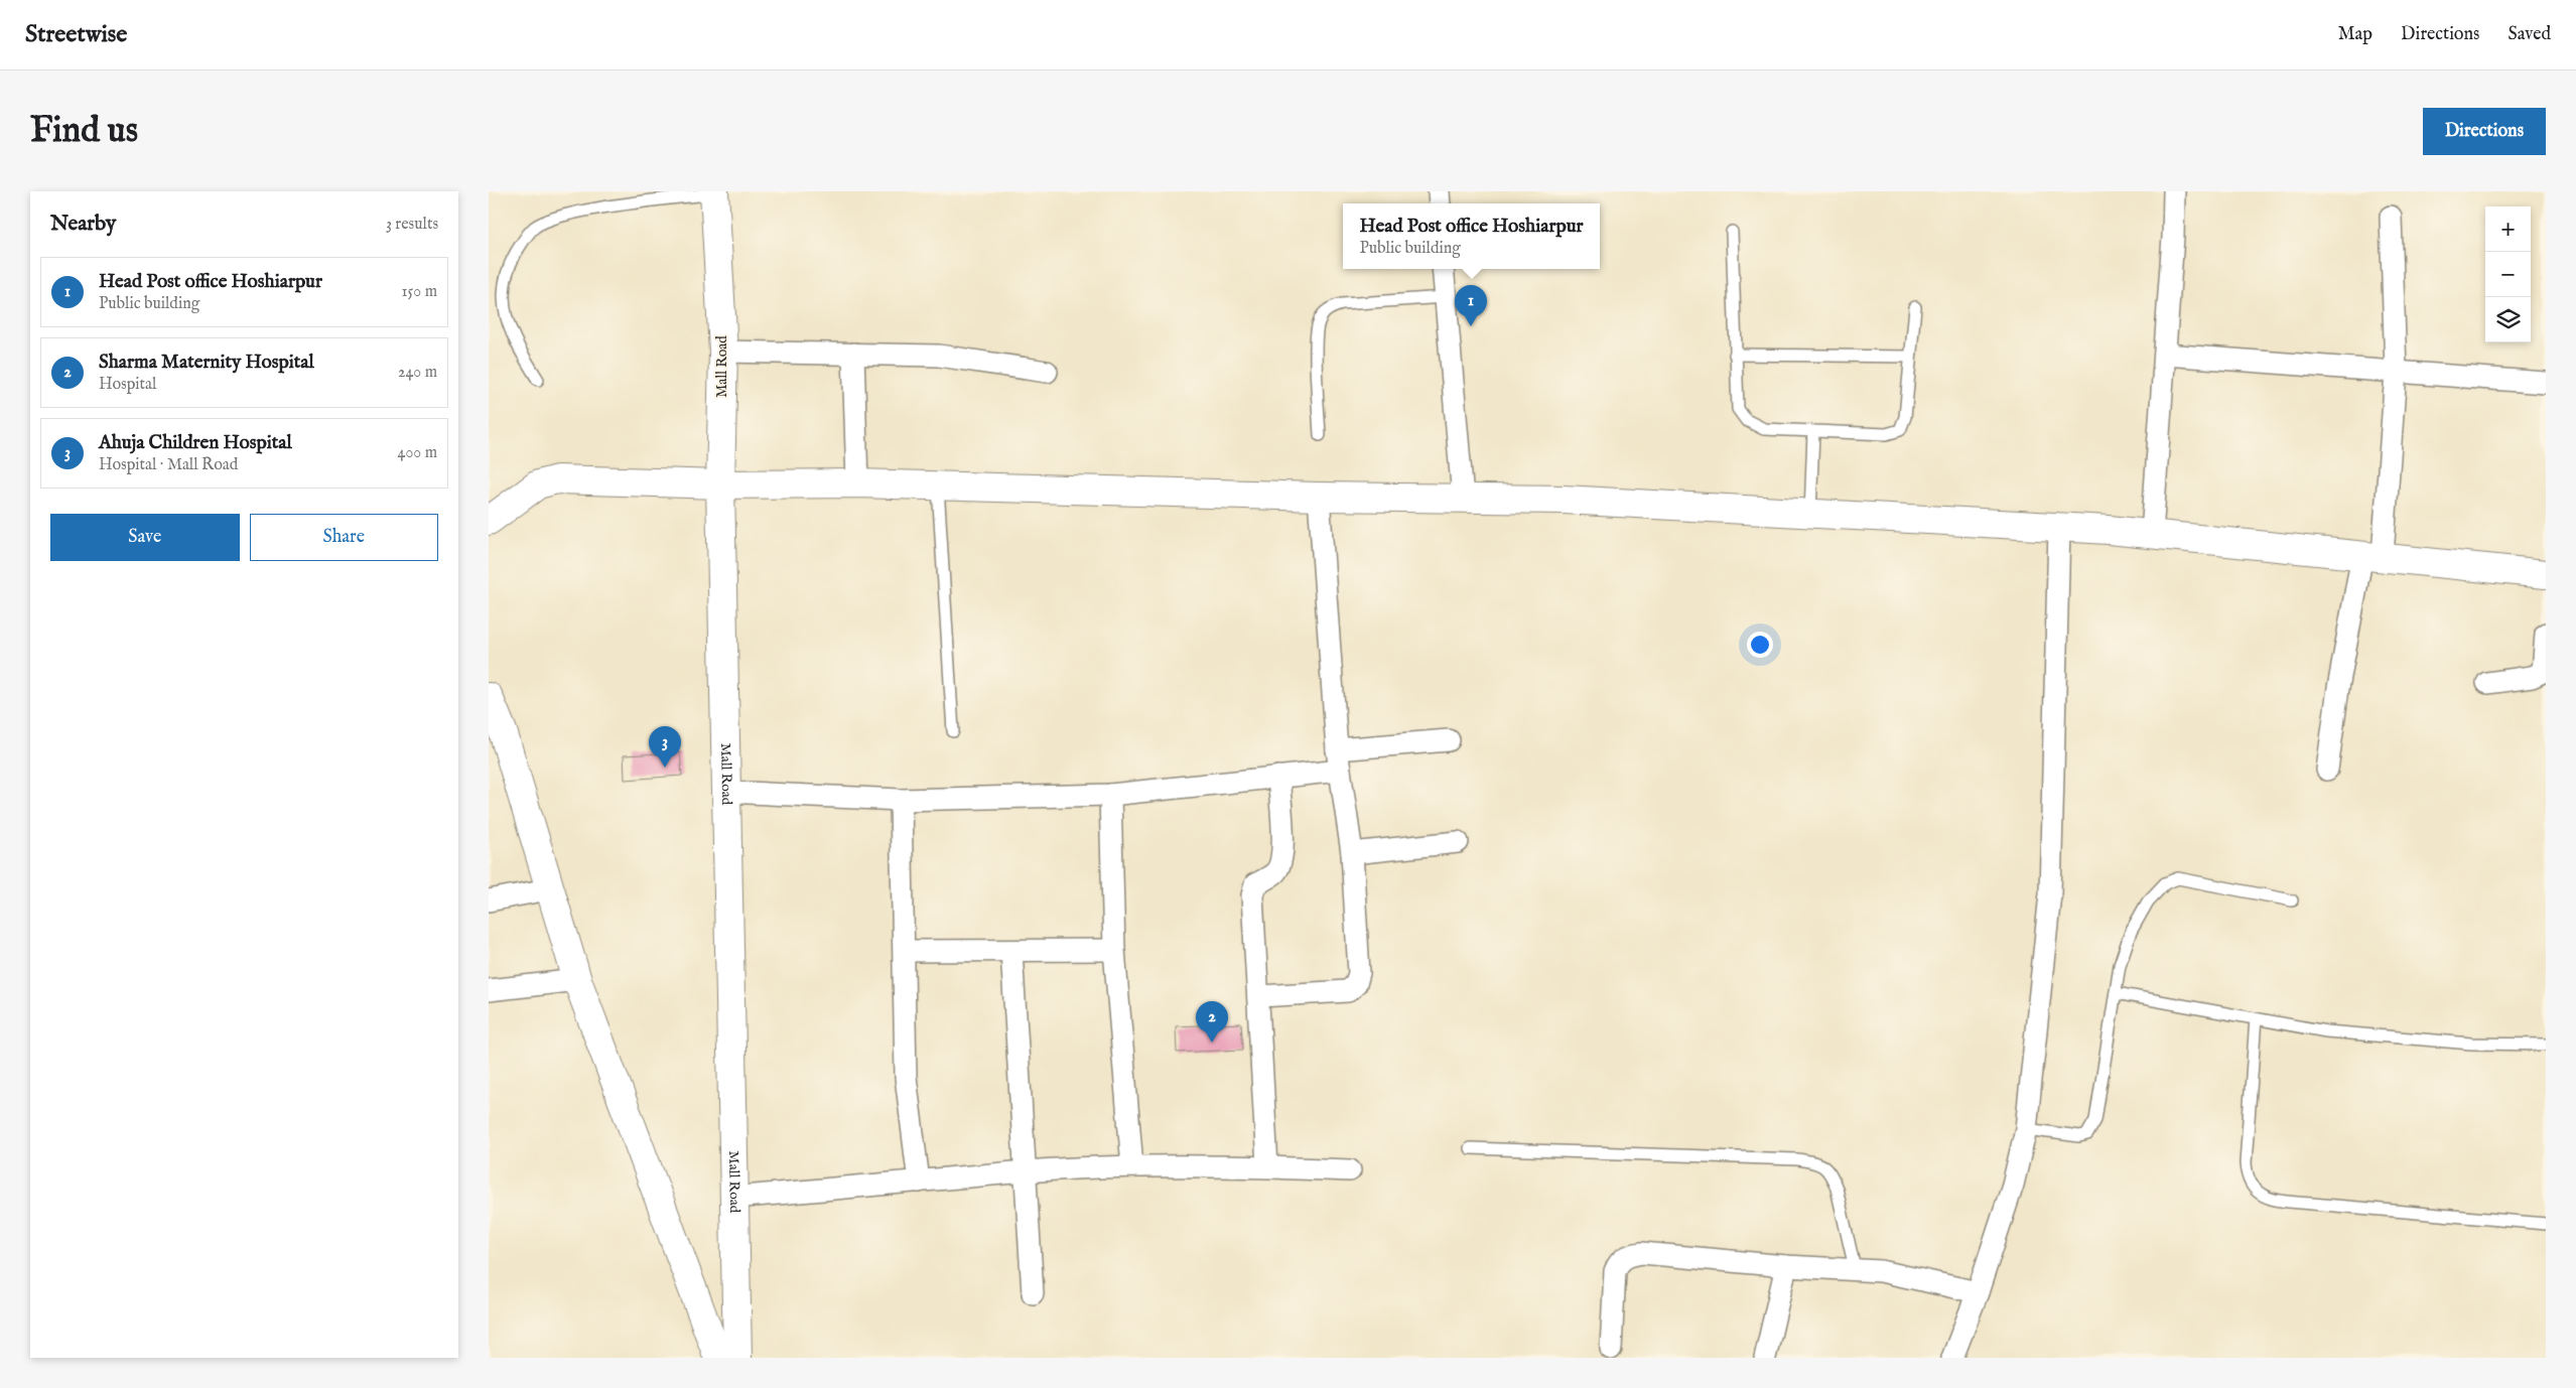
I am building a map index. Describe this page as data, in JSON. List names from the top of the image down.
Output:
{
  "streets": {
    "main road": ["Mall Road"]
  },
  "page": {
    "header": "Streetwise",
    "nav": ["Map", "Directions", "Saved"],
    "buttons": [
      "Directions",
      ["Save", "Share"]
    ],
    "title": "Find us",
    "heading": ["Nearby", "3 results"],
    "popup": ["Head Post office Hoshiarpur", "Public building"],
    "map_buttons": ["+", "−"],
    "list": [
      {
        "mark": "1",
        "name": "Head Post office Hoshiarpur",
        "note": "Public building",
        "value": "150 m"
      },
      {
        "mark": "2",
        "name": "Sharma Maternity Hospital",
        "note": "Hospital",
        "value": "240 m"
      },
      {
        "mark": "3",
        "name": "Ahuja Children Hospital",
        "note": "Hospital · Mall Road",
        "value": "400 m"
      }
    ],
    "pins": ["1", "3", "2"]
  }
}
